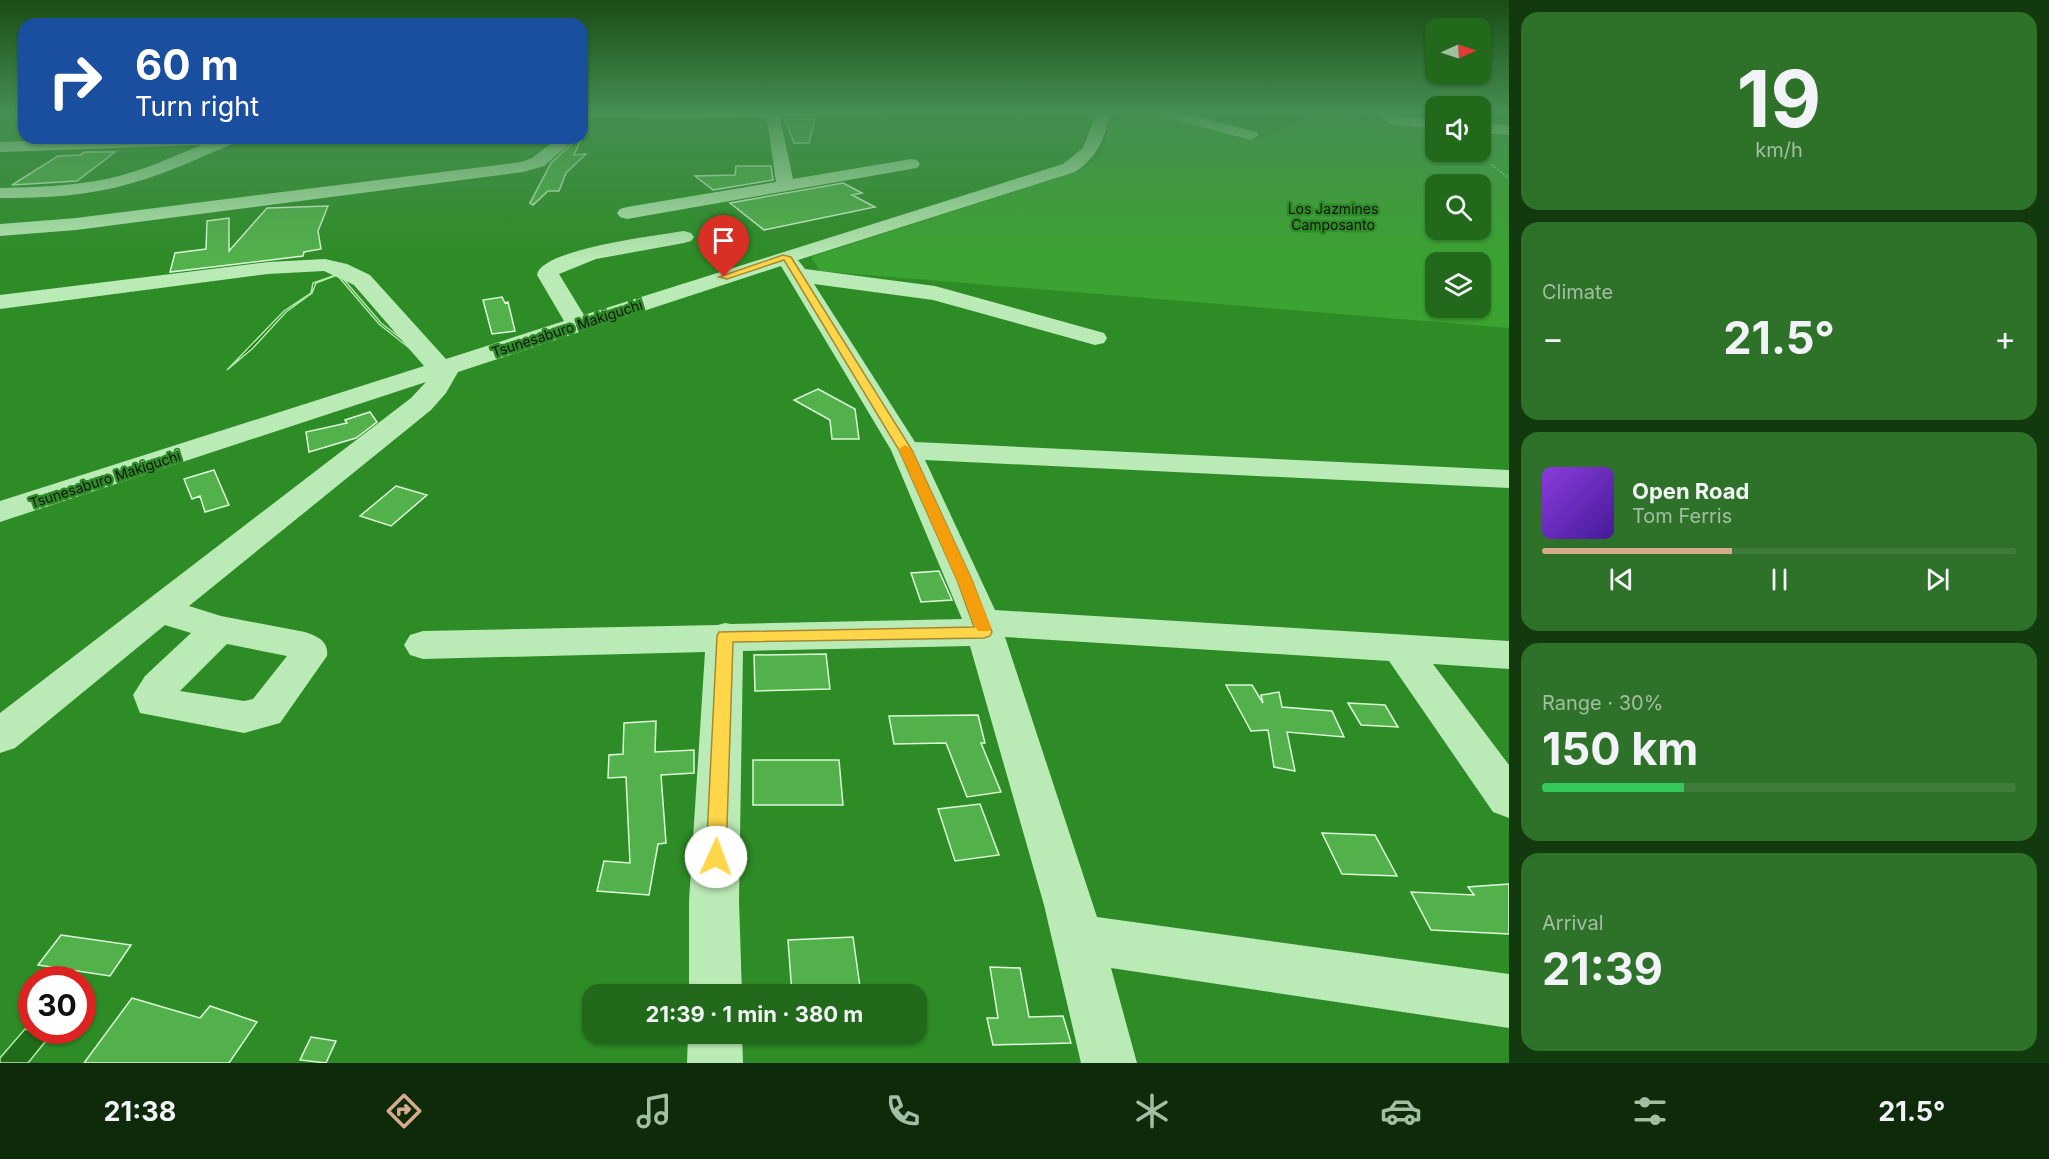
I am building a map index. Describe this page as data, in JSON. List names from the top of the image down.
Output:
{
  "streets": {
    "street": ["Tsunesaburo Makiguchi"]
  },
  "parks": ["Los Jazmines Camposanto"],
  "north": "right",
  "page": {
    "tile": [
      ["19", "km/h"],
      "Climate",
      ["Range · 30%", "150 km"],
      ["Arrival", "21:39"]
    ],
    "turn": ["60 m", "Turn right"],
    "heat": ["−", "21.5°", "+"],
    "song": ["Open Road", "Tom Ferris"],
    "limit": "30",
    "trip": "21:39 · 1 min · 380 m",
    "tabs": ["21:38", "21.5°"]
  }
}
